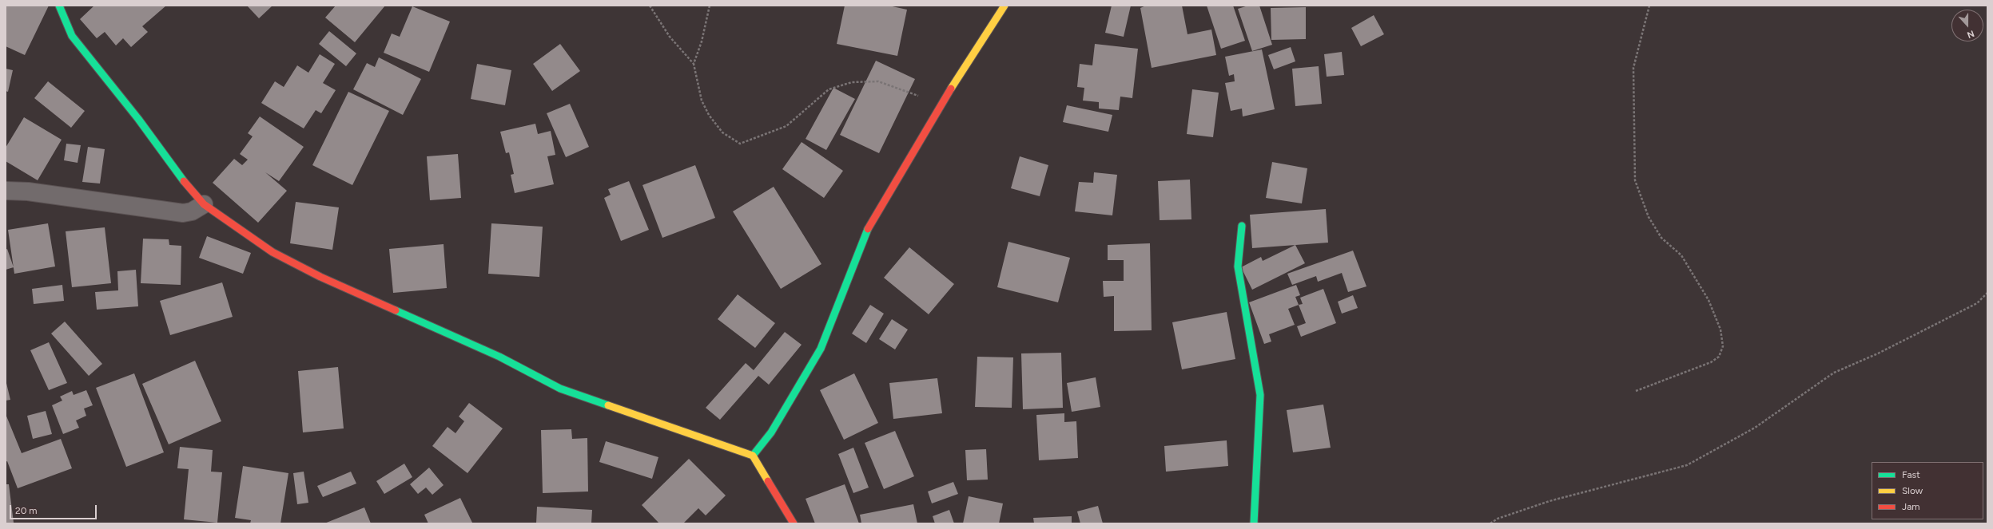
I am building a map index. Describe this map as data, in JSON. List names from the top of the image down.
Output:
{
  "legend": ["Fast", "Slow", "Jam"],
  "scale_bar": "20 m",
  "north": "bottom"
}
